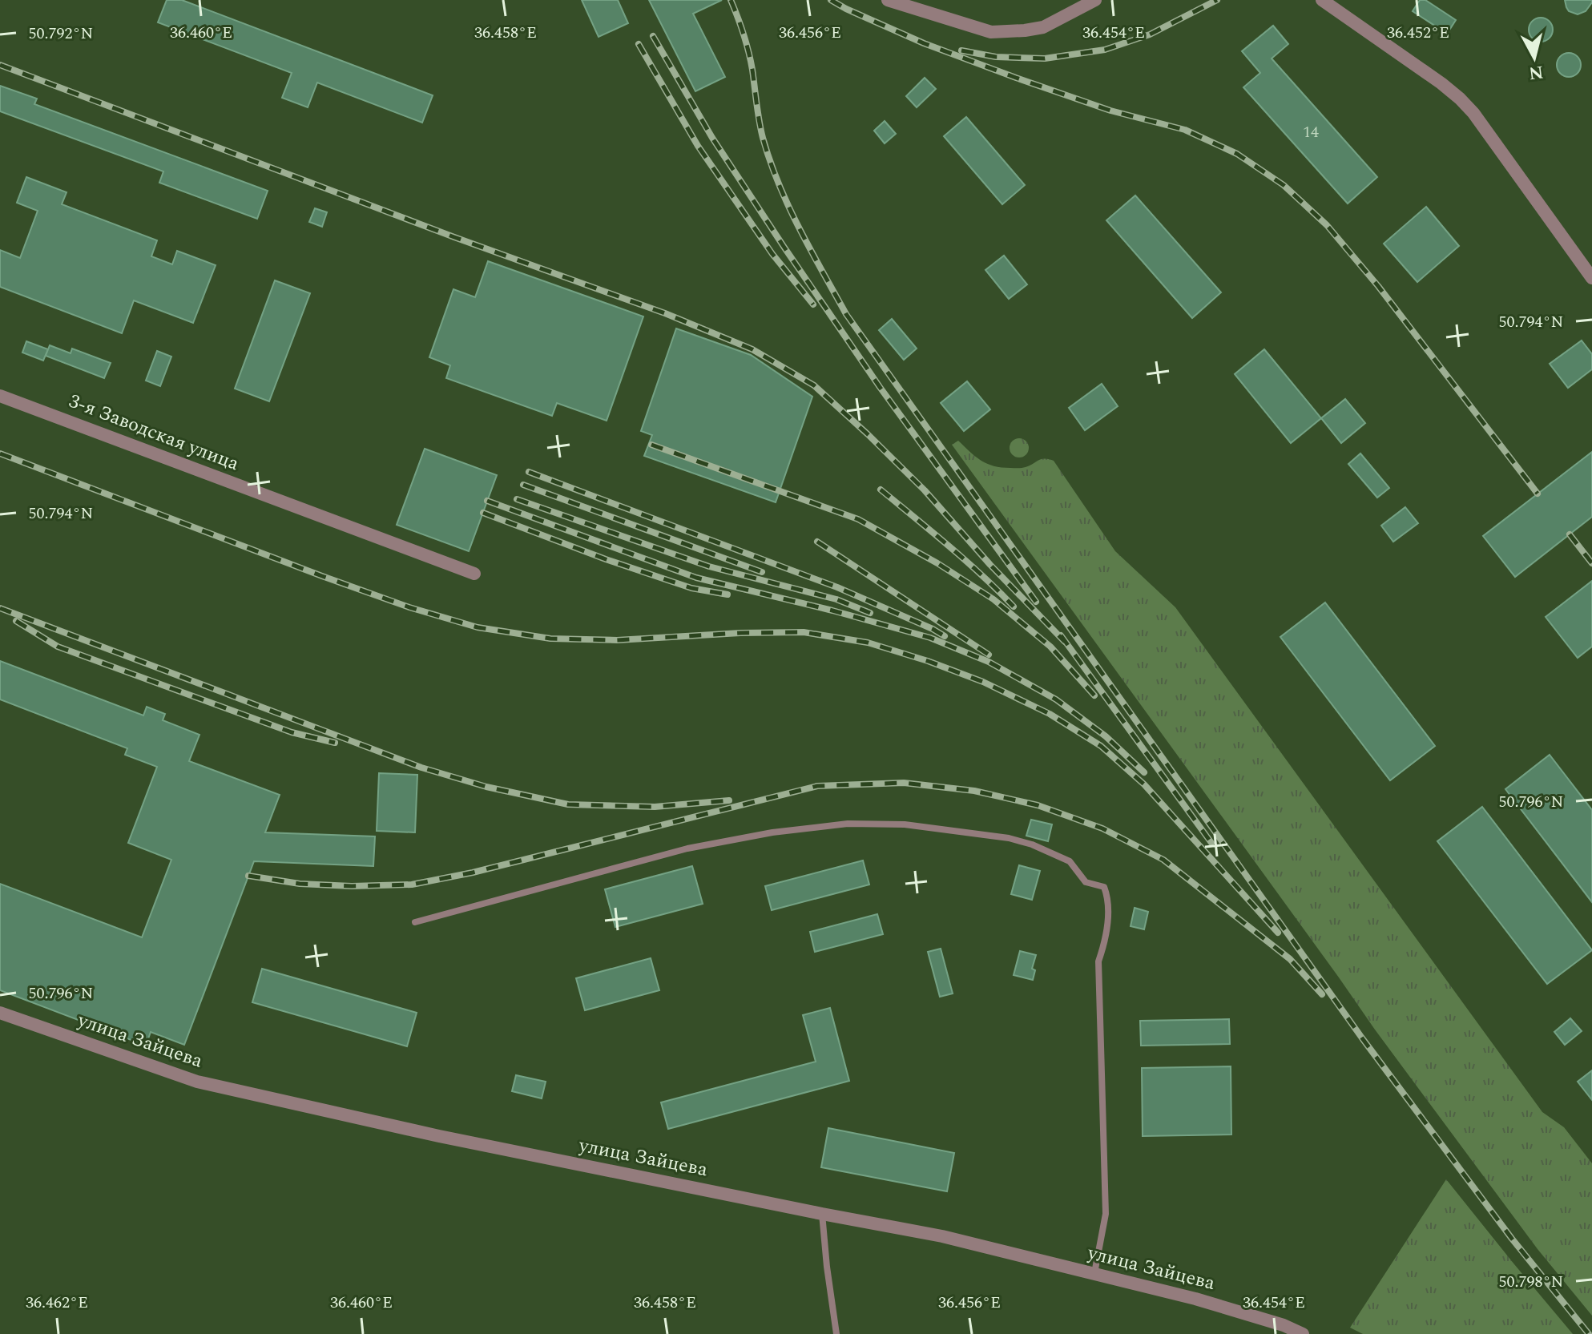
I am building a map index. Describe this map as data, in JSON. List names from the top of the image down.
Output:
{
  "streets": {
    "street": ["3-я Заводская улица", "улица Зайцева"]
  },
  "house_numbers": ["14"],
  "north": "bottom",
  "coordinates": [
    "36.460°E",
    "36.458°E",
    "36.456°E",
    "36.454°E",
    "36.452°E",
    "50.792°N",
    "50.794°N",
    "50.796°N",
    "50.798°N",
    "36.462°E"
  ]
}
